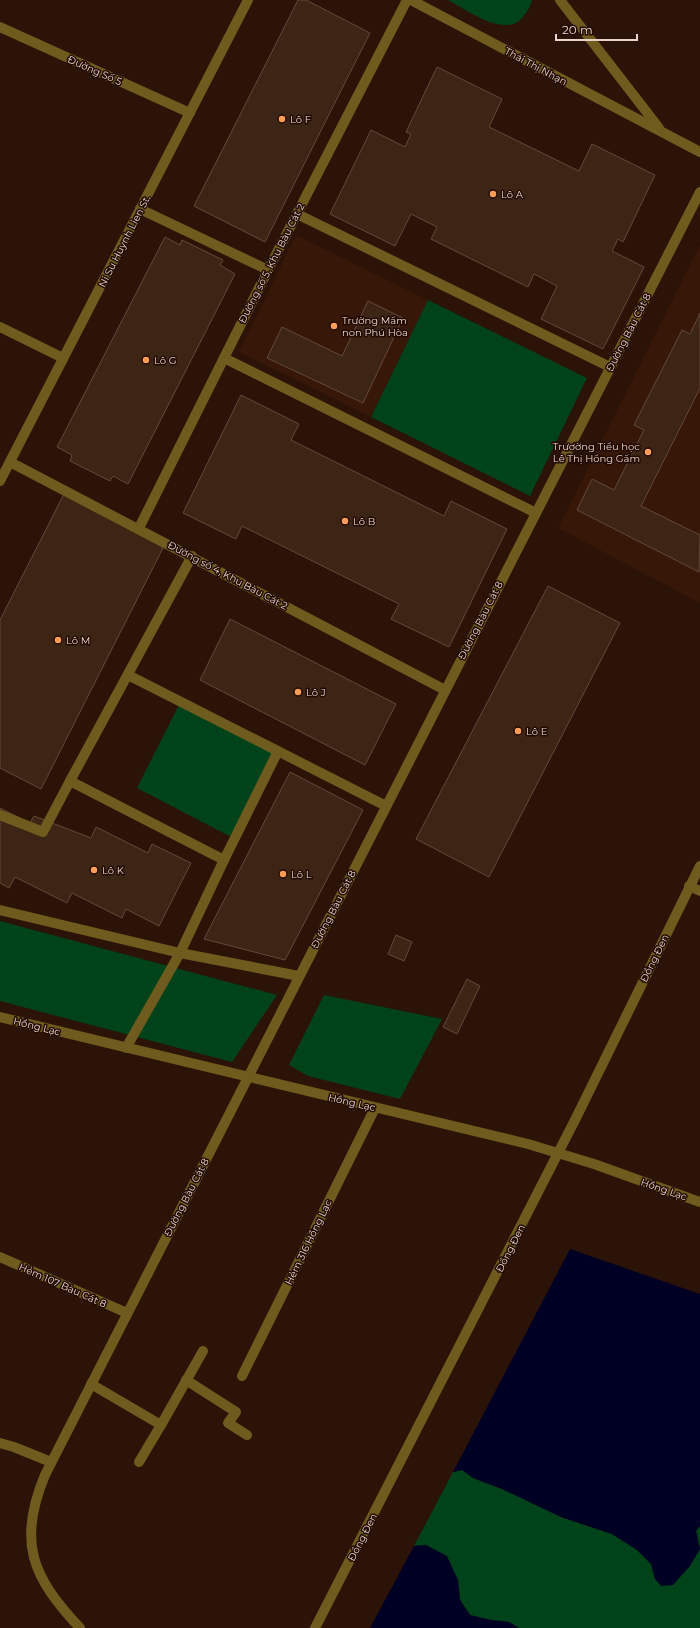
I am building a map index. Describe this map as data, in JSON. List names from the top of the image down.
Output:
{
  "streets": {
    "street": [
      "Thái Thị Nhạn",
      "Đường Số 5",
      "Ni Su Huynh Lien St.",
      "Đường số 5, Khu Bàu Cát 2",
      "Đường Bàu Cát 8",
      "Đường số 4, Khu Bàu Cát 2",
      "Đồng Đen",
      "Hồng Lạc",
      "Hẻm 316 Hồng Lạc",
      "Hẻm 107 Bàu Cát 8"
    ]
  },
  "crossings": [
    ["Đường Số 5", "Ni Su Huynh Lien St."],
    ["Ni Su Huynh Lien St.", "Đường số 4, Khu Bàu Cát 2"],
    ["Đường số 5, Khu Bàu Cát 2", "Đường số 4, Khu Bàu Cát 2"],
    ["Đường Bàu Cát 8", "Đường số 4, Khu Bàu Cát 2"],
    ["Đường Bàu Cát 8", "Hồng Lạc"],
    ["Đường Bàu Cát 8", "Hẻm 107 Bàu Cát 8"],
    ["Đồng Đen", "Hồng Lạc"],
    ["Hồng Lạc", "Hẻm 316 Hồng Lạc"]
  ],
  "places": [
    "Lô F",
    "Lô A",
    "Trường Mầm non Phú Hòa",
    "Lô G",
    "Trươờng Tiểu học Lê Thị Hồng Gấm",
    "Lô B",
    "Lô M",
    "Lô J",
    "Lô E",
    "Lô K",
    "Lô L"
  ],
  "scale_bar": "20 m"
}
